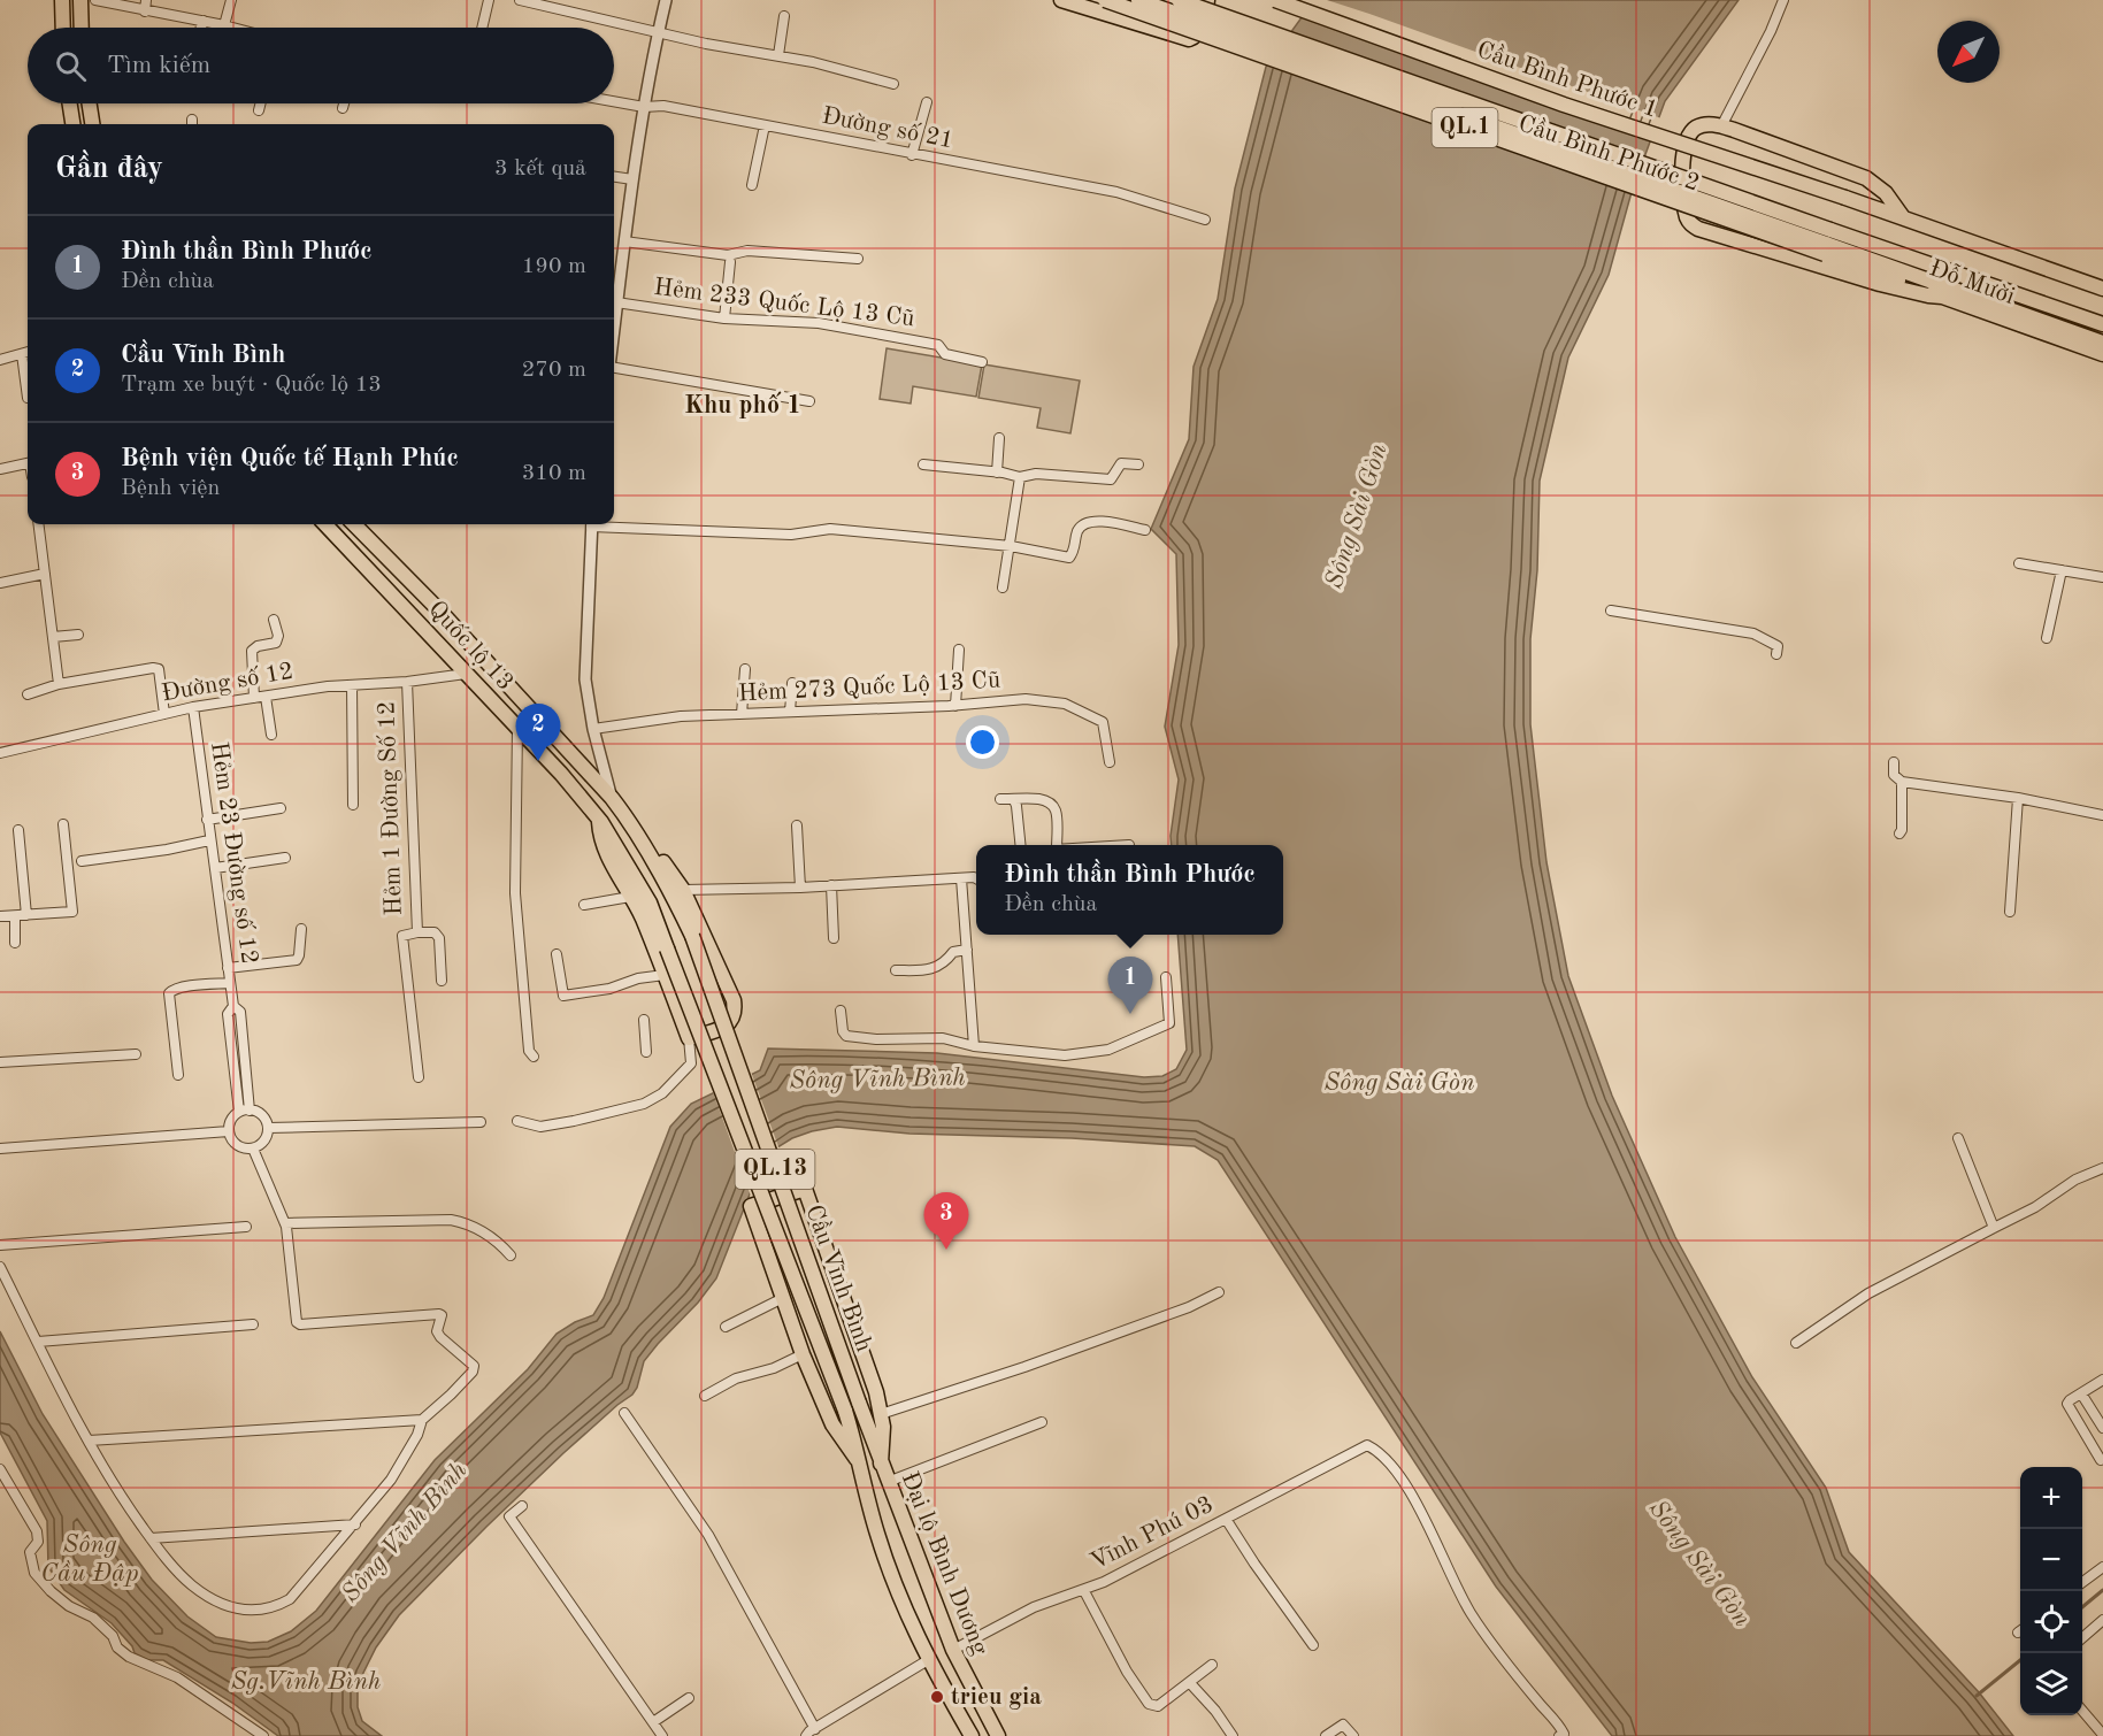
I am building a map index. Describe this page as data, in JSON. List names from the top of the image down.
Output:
{
  "streets": {
    "highway": [
      "Cầu Bình Phước 1",
      "QL.1",
      "Cầu Bình Phước 2",
      "Đỗ Mười",
      "Quốc lộ 13",
      "QL.13",
      "Cầu Vĩnh Bình",
      "Đại lộ Bình Dương"
    ],
    "street": [
      "Đường số 21",
      "Hẻm 233 Quốc Lộ 13 Cũ",
      "Đường số 12",
      "Hẻm 273 Quốc Lộ 13 Cũ",
      "Hẻm 1 Đường Số 12",
      "Hẻm 23 Đường số 12",
      "Vĩnh Phú 03"
    ]
  },
  "crossings": [
    ["Cầu Bình Phước 1", "Đỗ Mười"],
    ["QL.1", "Đỗ Mười"],
    ["Cầu Bình Phước 2", "Đỗ Mười"],
    ["Quốc lộ 13", "Đường số 12"],
    ["Quốc lộ 13", "Cầu Vĩnh Bình"],
    ["Đường số 12", "Hẻm 1 Đường Số 12"],
    ["Đường số 12", "Hẻm 23 Đường số 12"],
    ["Cầu Vĩnh Bình", "Đại lộ Bình Dương"],
    ["Vĩnh Phú 03", "Đại lộ Bình Dương"]
  ],
  "districts": ["Khu phố 1"],
  "water": [
    "Sông Sài Gòn",
    "Sông Vĩnh Bình",
    "Sông Cầu Đập",
    "Sg.Vĩnh Bình"
  ],
  "places": ["trieu gia"],
  "north": "bottom left",
  "page": {
    "search": "Tìm kiếm",
    "heading": ["Gần đây", "3 kết quả"],
    "list": [
      {
        "mark": "1",
        "name": "Đình thần Bình Phước",
        "note": "Đền chùa",
        "value": "190 m"
      },
      {
        "mark": "2",
        "name": "Cầu Vĩnh Bình",
        "note": "Trạm xe buýt · Quốc lộ 13",
        "value": "270 m"
      },
      {
        "mark": "3",
        "name": "Bệnh viện Quốc tế Hạnh Phúc",
        "note": "Bệnh viện",
        "value": "310 m"
      }
    ],
    "pins": ["2", "1", "3"],
    "popup": ["Đình thần Bình Phước", "Đền chùa"],
    "map_buttons": ["+", "−"]
  }
}
